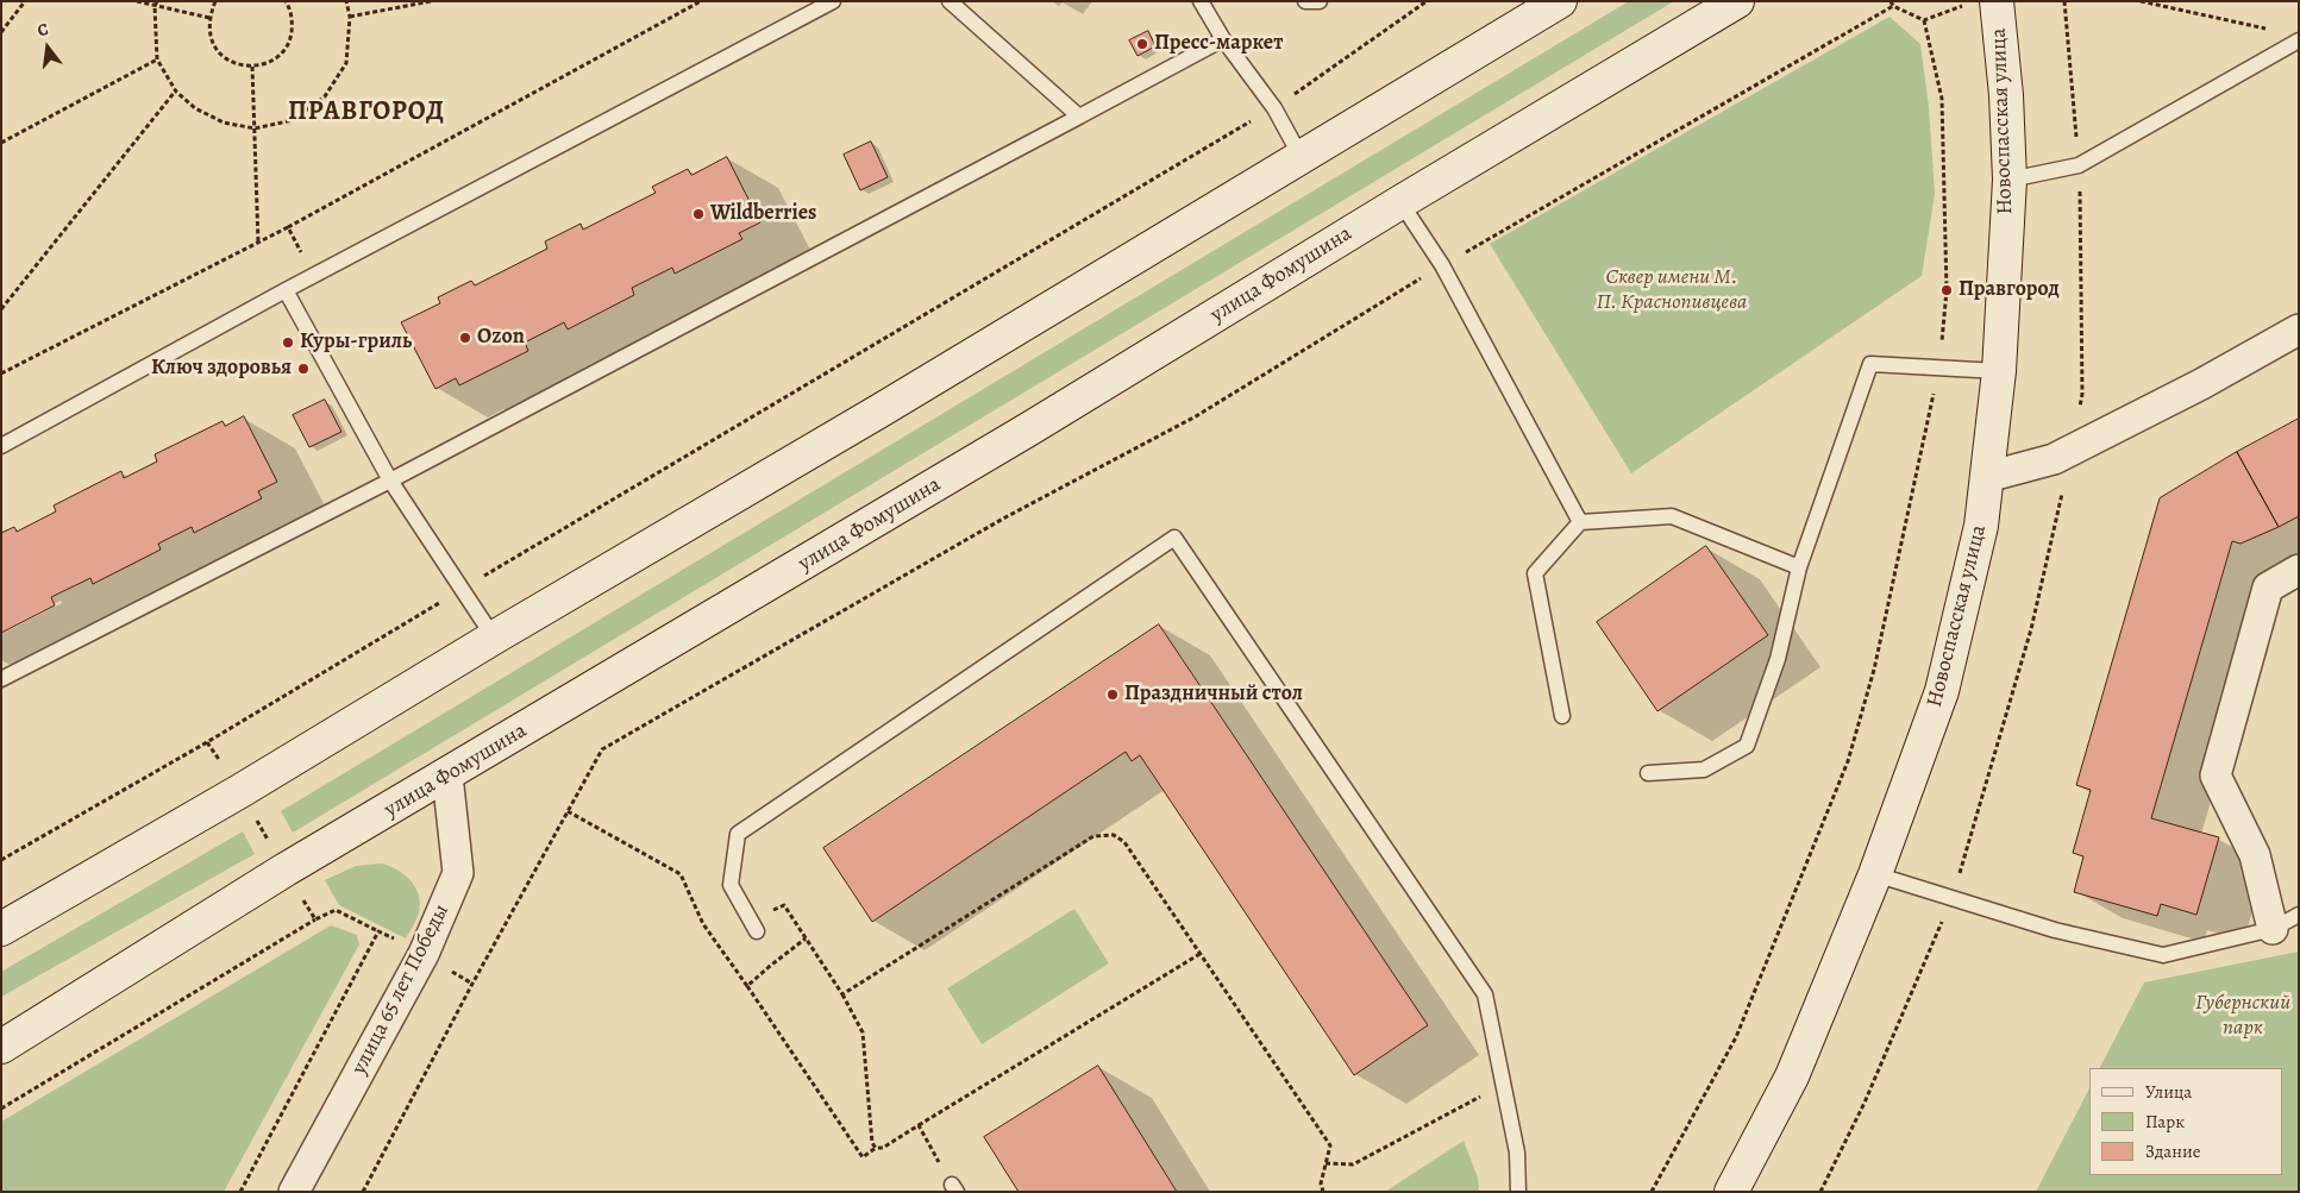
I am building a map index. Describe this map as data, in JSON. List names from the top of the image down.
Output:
{
  "streets": {
    "main road": ["Новоспасская улица", "улица Фомушина"],
    "street": ["улица 65 лет Победы"]
  },
  "crossings": [
    ["улица Фомушина", "улица 65 лет Победы"]
  ],
  "districts": ["ПРАВГОРОД"],
  "parks": ["Сквер имени М. П. Краснопивцева", "Губернский парк"],
  "places": [
    "Пресс-маркет",
    "Wildberries",
    "Правгород",
    "Ozon",
    "Куры-гриль",
    "Ключ здоровья",
    "Праздничный стол"
  ],
  "legend": ["Улица", "Парк", "Здание"],
  "north": "top"
}
